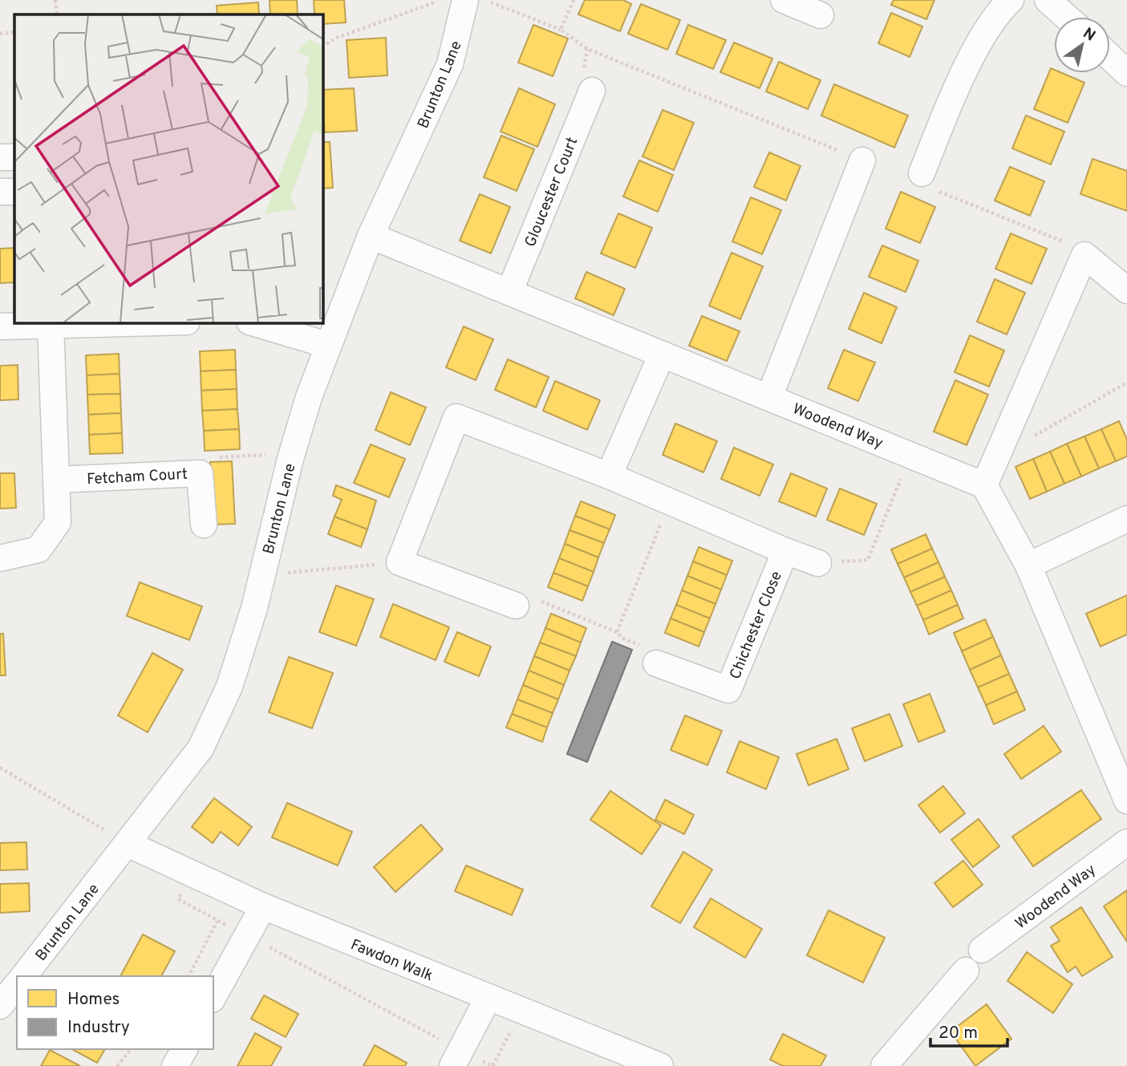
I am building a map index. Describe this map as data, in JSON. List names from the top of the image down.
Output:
{
  "streets": {
    "street": [
      "Brunton Lane",
      "Gloucester Court",
      "Woodend Way",
      "Fetcham Court",
      "Chichester Close",
      "Fawdon Walk"
    ]
  },
  "crossings": [
    ["Brunton Lane", "Woodend Way"],
    ["Brunton Lane", "Fawdon Walk"],
    ["Gloucester Court", "Woodend Way"]
  ],
  "legend": ["Homes", "Industry"],
  "scale_bar": "20 m",
  "north": "top right"
}
